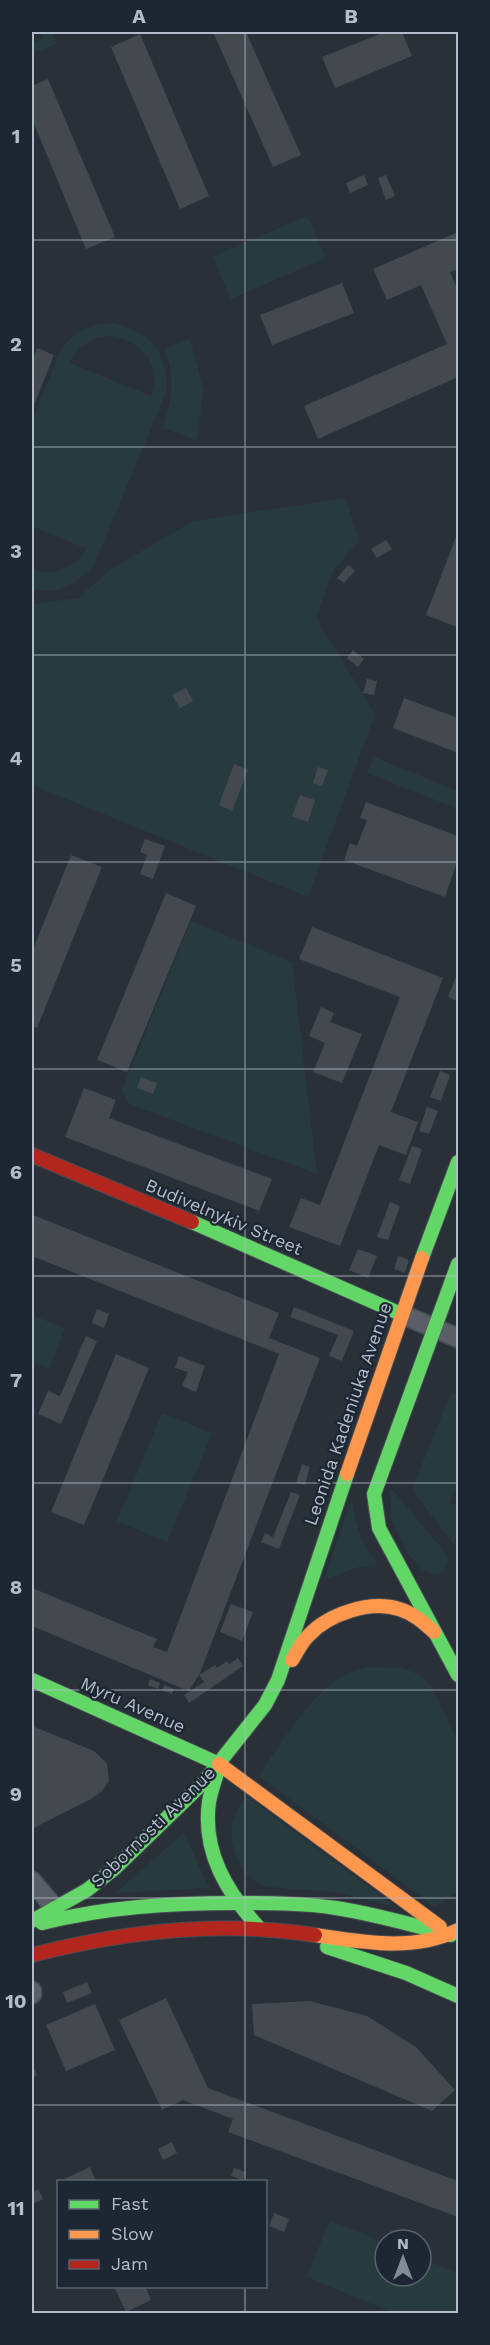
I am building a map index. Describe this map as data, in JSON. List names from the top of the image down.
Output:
{
  "streets": {
    "main road": [
      "Budivelnykiv Street",
      "Leonida Kadeniuka Avenue",
      "Myru Avenue",
      "Sobornosti Avenue"
    ]
  },
  "crossings": [
    ["Budivelnykiv Street", "Leonida Kadeniuka Avenue"],
    ["Leonida Kadeniuka Avenue", "Sobornosti Avenue"],
    ["Myru Avenue", "Sobornosti Avenue"]
  ],
  "legend": ["Fast", "Slow", "Jam"],
  "north": "top",
  "grid": {
    "columns": ["A", "B"],
    "rows": [
      "1",
      "2",
      "3",
      "4",
      "5",
      "6",
      "7",
      "8",
      "9",
      "10",
      "11"
    ]
  }
}
